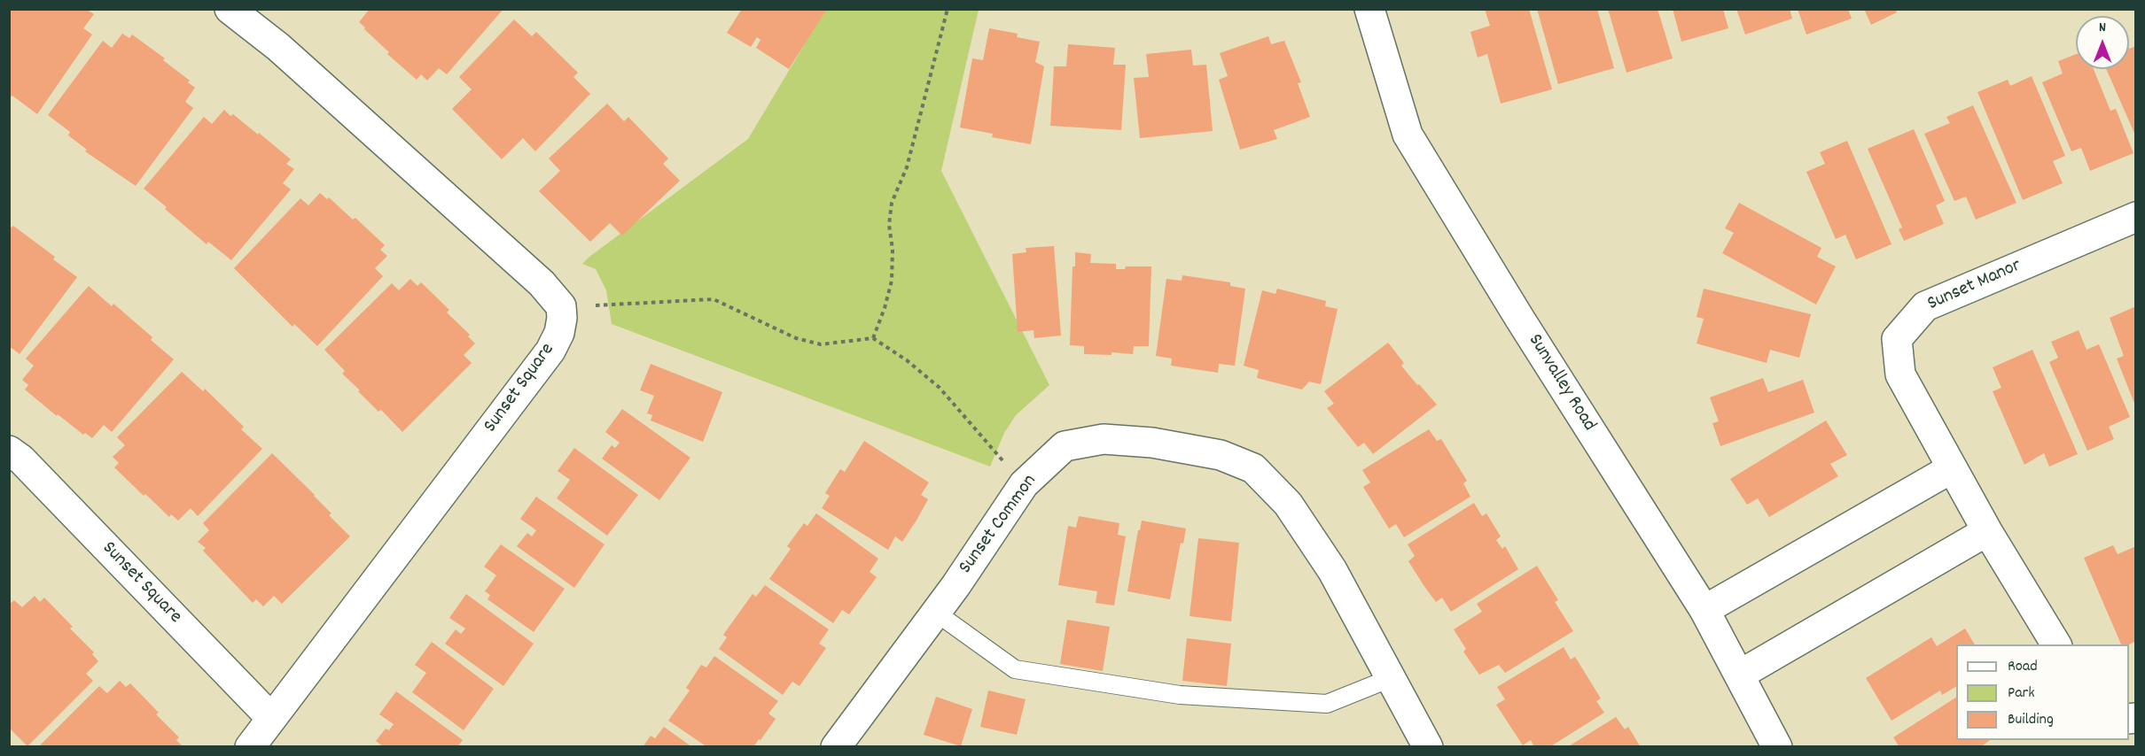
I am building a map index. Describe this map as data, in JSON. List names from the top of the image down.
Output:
{
  "streets": {
    "street": [
      "Sunset Manor",
      "Sunvalley Road",
      "Sunset Square",
      "Sunset Common"
    ]
  },
  "legend": ["Road", "Park", "Building"],
  "north": "top"
}
